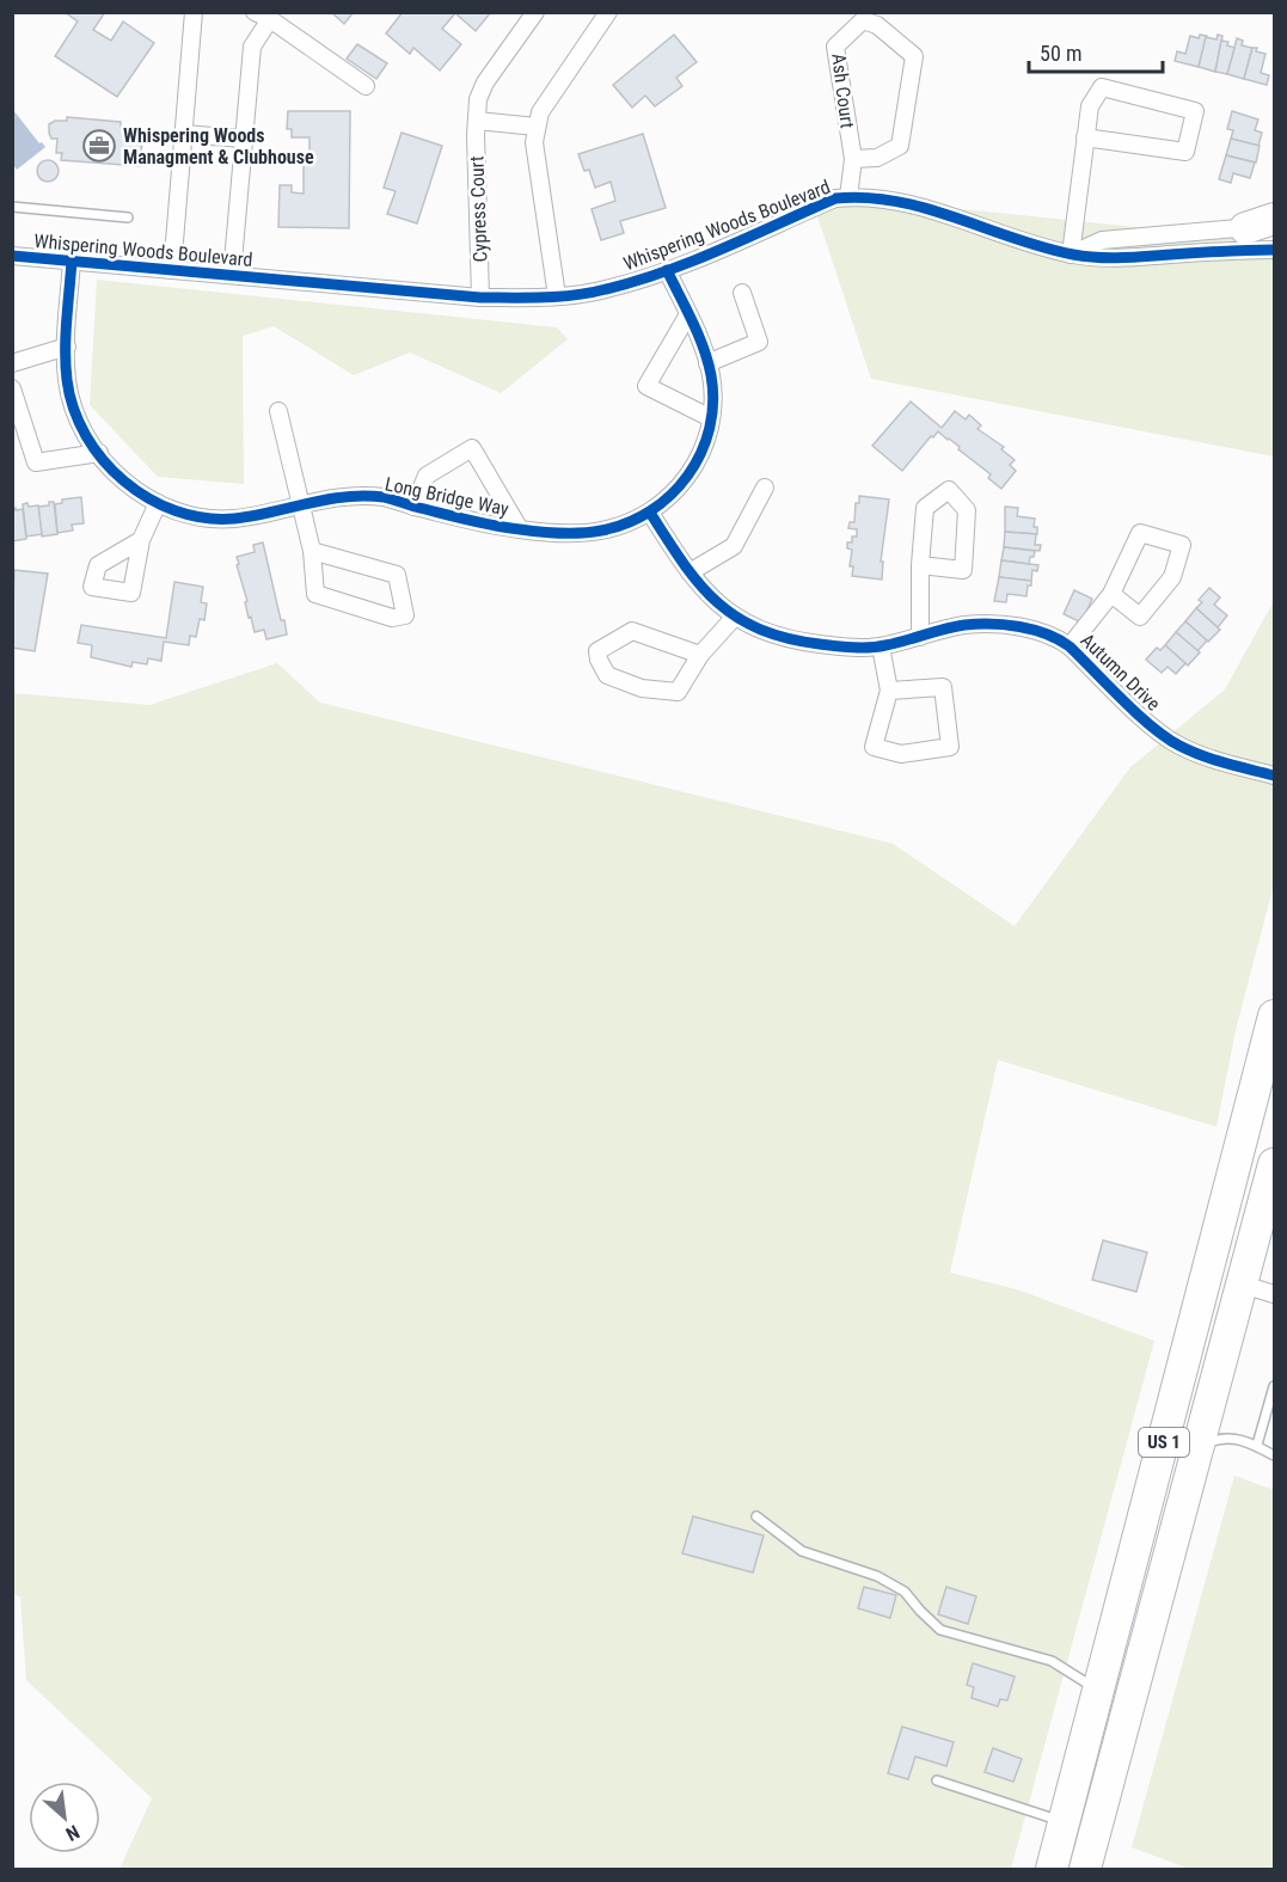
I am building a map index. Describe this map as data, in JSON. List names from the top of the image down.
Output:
{
  "streets": {
    "highway": ["US 1"],
    "street": [
      "Ash Court",
      "Cypress Court",
      "Whispering Woods Boulevard",
      "Long Bridge Way",
      "Autumn Drive"
    ]
  },
  "crossings": [
    ["Ash Court", "Whispering Woods Boulevard"],
    ["Cypress Court", "Whispering Woods Boulevard"],
    ["Whispering Woods Boulevard", "Long Bridge Way"],
    ["Long Bridge Way", "Autumn Drive"]
  ],
  "places": {
    "office": ["Whispering Woods Managment & Clubhouse"]
  },
  "scale_bar": "50 m",
  "north": "bottom right"
}
